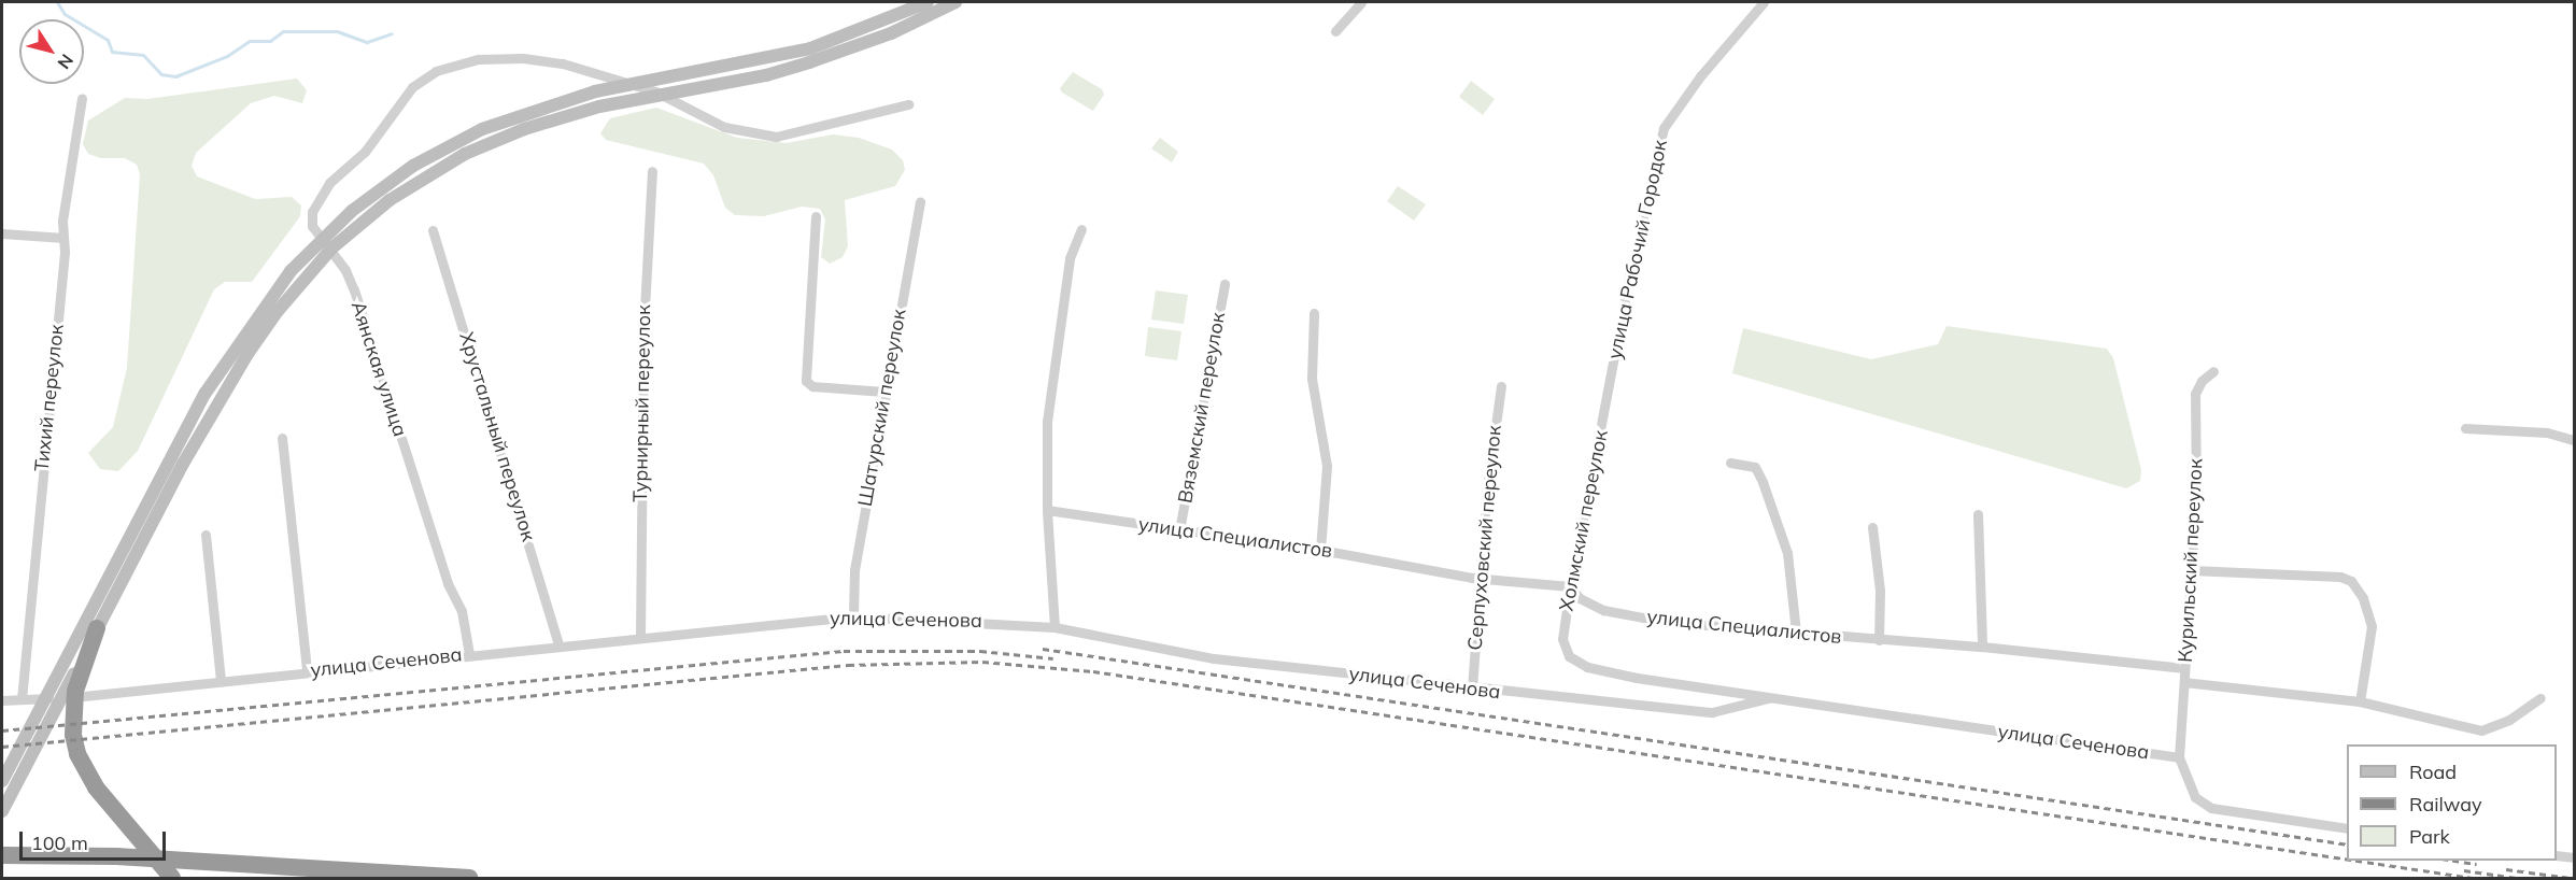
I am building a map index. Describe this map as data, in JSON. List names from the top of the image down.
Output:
{
  "streets": {
    "street": [
      "улица Рабочий Городок",
      "Аянская улица",
      "Тихий переулок",
      "Турнирный переулок",
      "Шатурский переулок",
      "Вяземский переулок",
      "Хрустальный переулок",
      "Холмский переулок",
      "улица Специалистов",
      "Серпуховский переулок",
      "Курильский переулок",
      "улица Сеченова"
    ]
  },
  "crossings": [
    ["улица Рабочий Городок", "Холмский переулок"],
    ["Аянская улица", "улица Сеченова"],
    ["Тихий переулок", "улица Сеченова"],
    ["Турнирный переулок", "улица Сеченова"],
    ["Шатурский переулок", "улица Сеченова"],
    ["Вяземский переулок", "улица Специалистов"],
    ["Хрустальный переулок", "улица Сеченова"],
    ["Холмский переулок", "улица Специалистов"],
    ["Холмский переулок", "улица Сеченова"],
    ["улица Специалистов", "Серпуховский переулок"],
    ["улица Специалистов", "Курильский переулок"],
    ["Серпуховский переулок", "улица Сеченова"],
    ["Курильский переулок", "улица Сеченова"]
  ],
  "legend": ["Road", "Railway", "Park"],
  "scale_bar": "100 m",
  "north": "bottom right"
}
